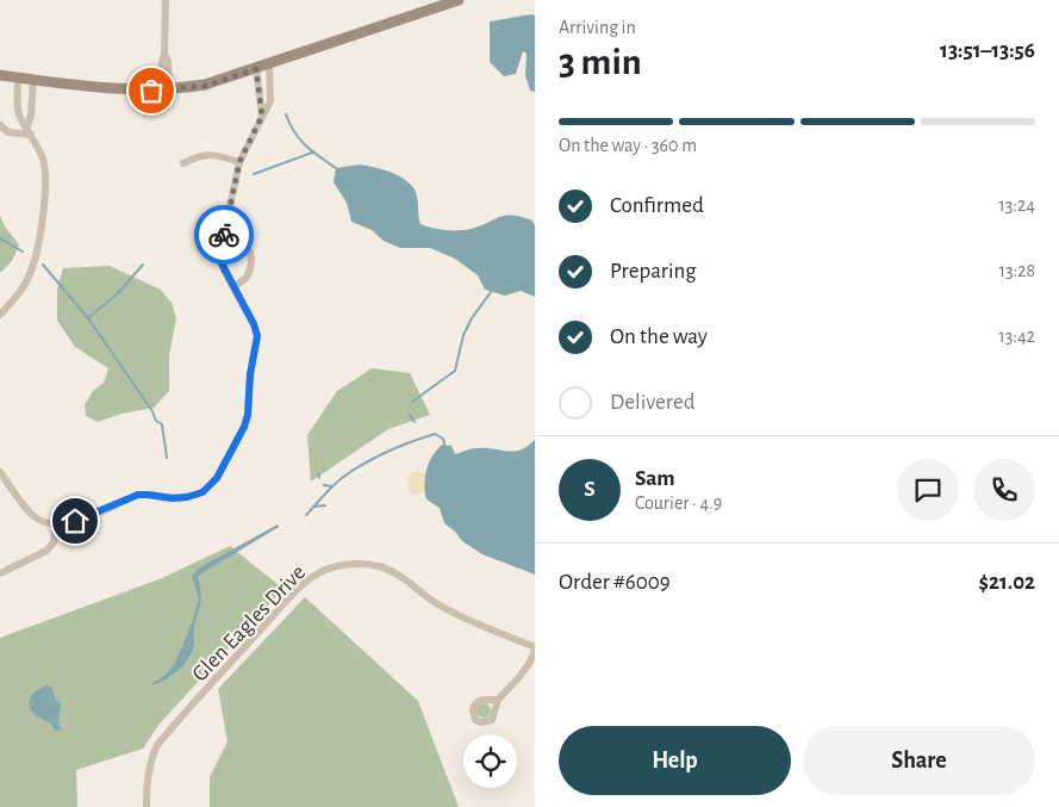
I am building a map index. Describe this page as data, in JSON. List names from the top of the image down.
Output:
{
  "streets": {
    "street": ["Glen Eagles Drive"]
  },
  "page": {
    "heading": ["3 min", "Arriving in", "13:51–13:56"],
    "panel": [
      "Sam",
      "Courier · 4.9",
      "Order #6009",
      "$21.02"
    ],
    "bar": "On the way · 360 m",
    "list": [
      ["Confirmed", "13:24"],
      ["Preparing", "13:28"],
      ["On the way", "13:42"],
      "Delivered"
    ],
    "round": "S",
    "buttons": ["Help", "Share"]
  }
}
